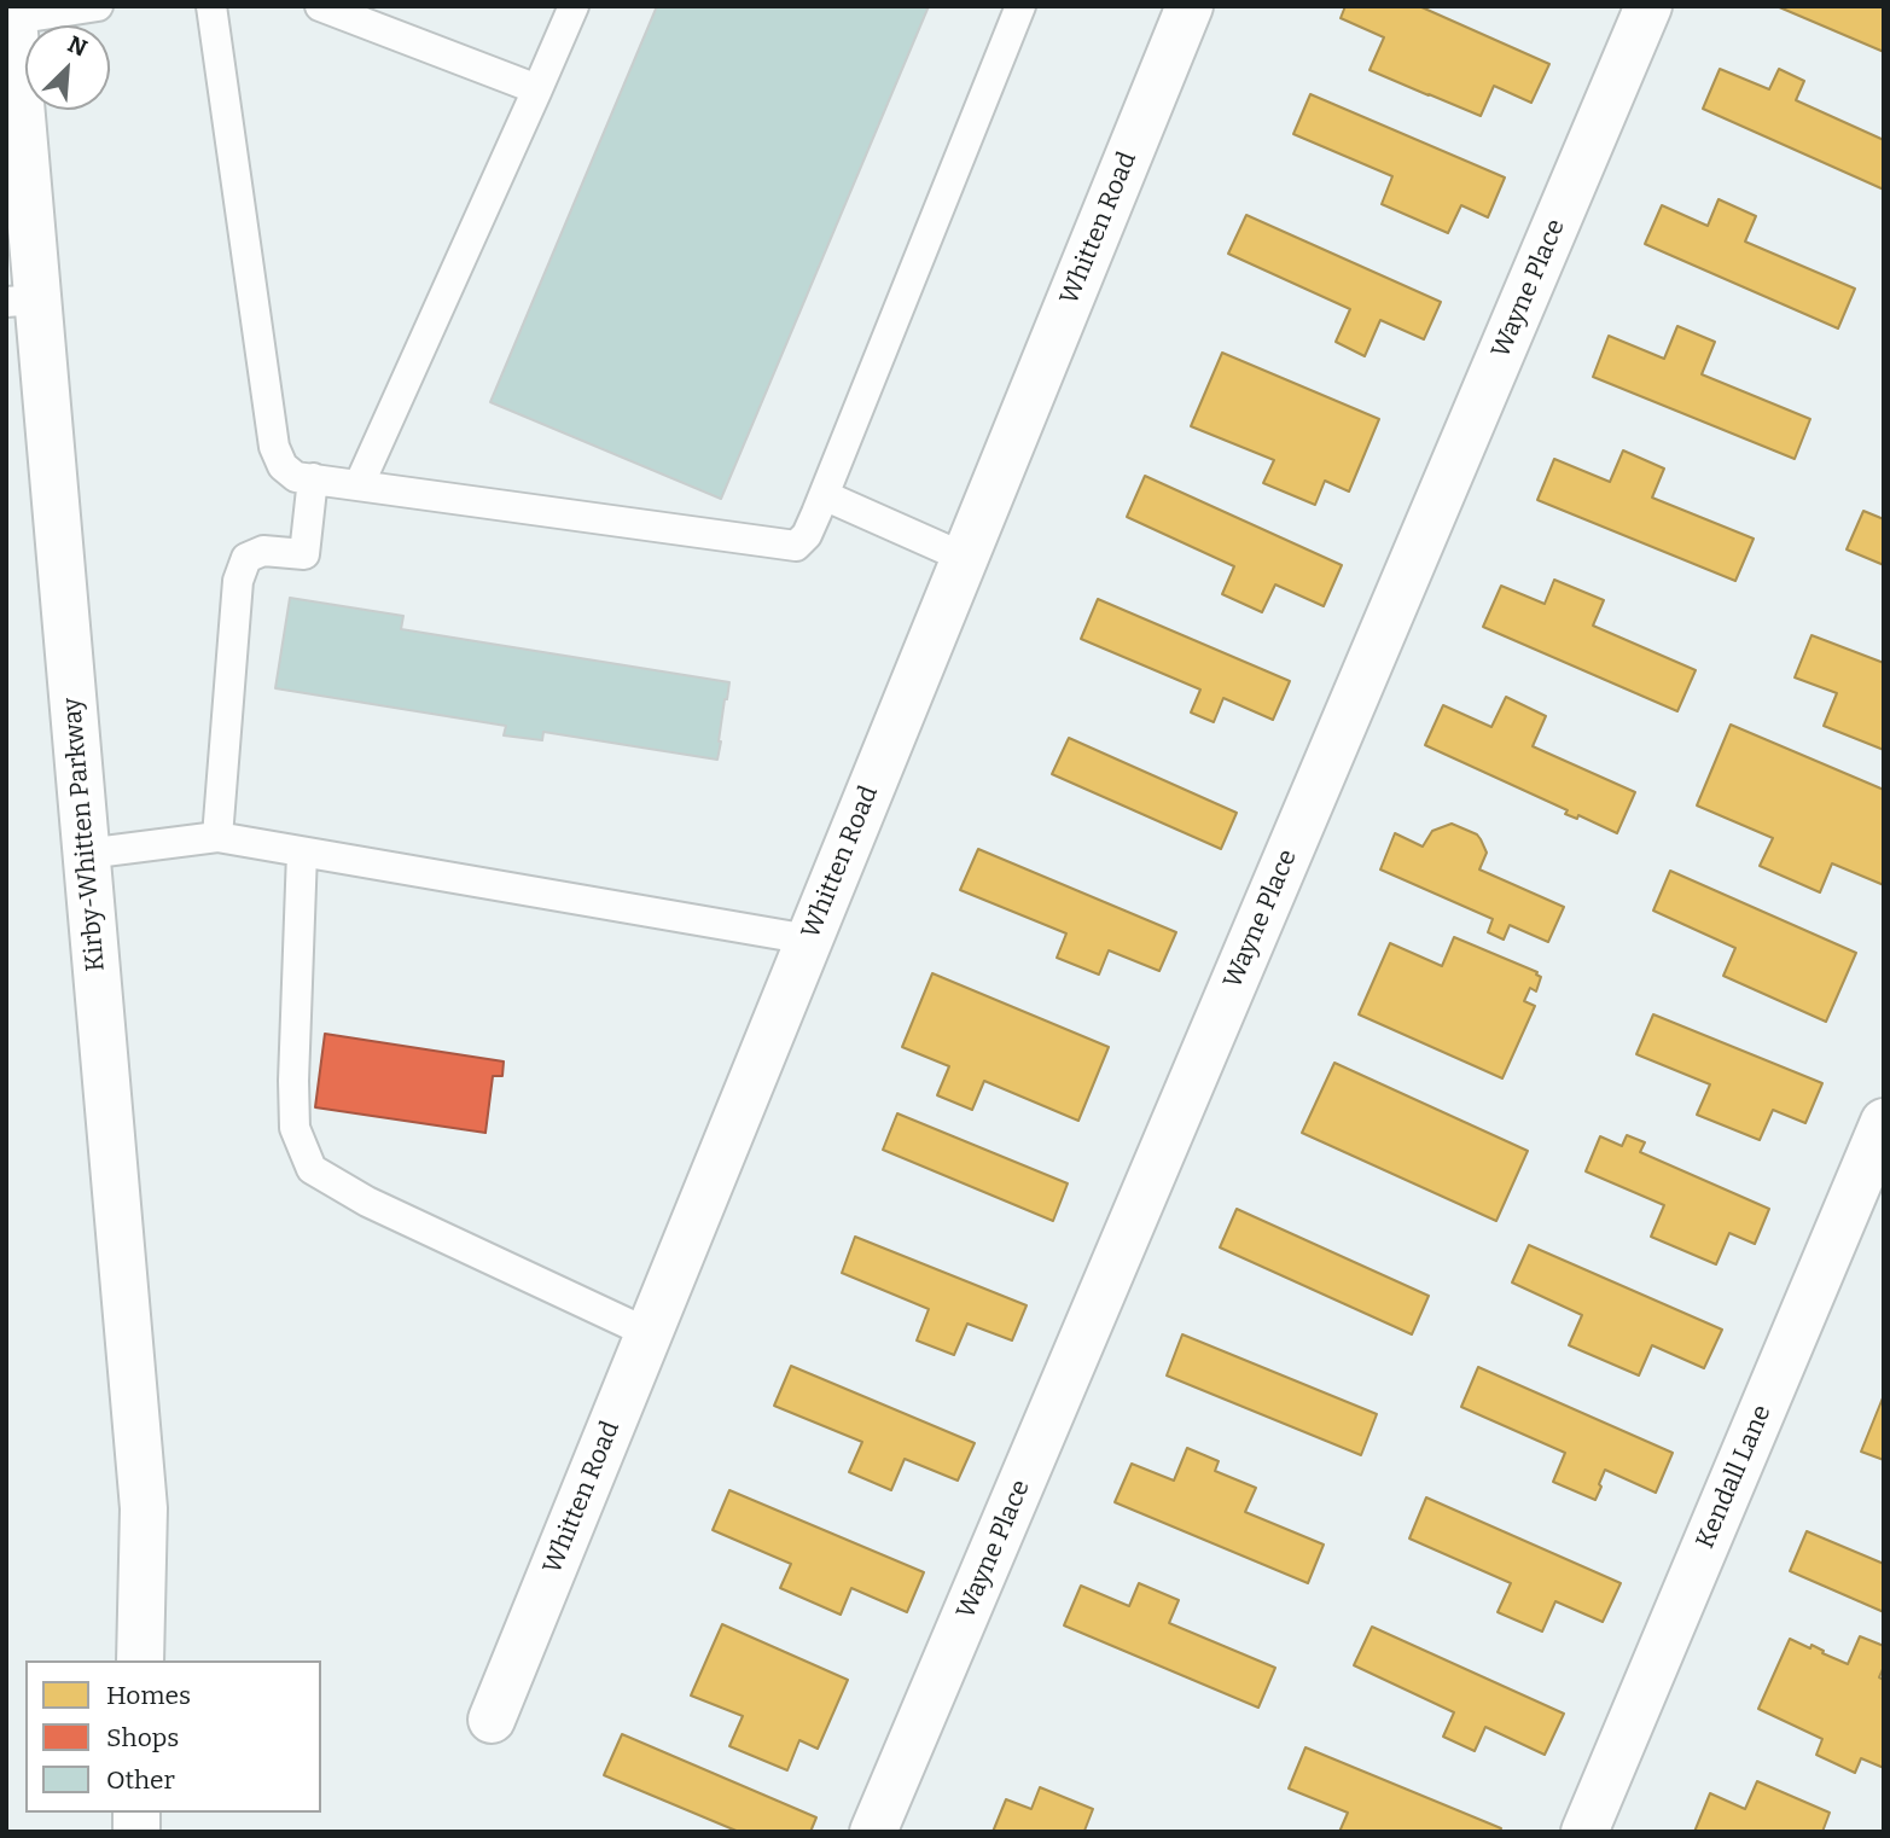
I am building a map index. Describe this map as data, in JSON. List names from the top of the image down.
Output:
{
  "streets": {
    "street": [
      "Whitten Road",
      "Wayne Place",
      "Kirby-Whitten Parkway",
      "Kendall Lane"
    ]
  },
  "legend": ["Homes", "Shops", "Other"],
  "north": "top right"
}
